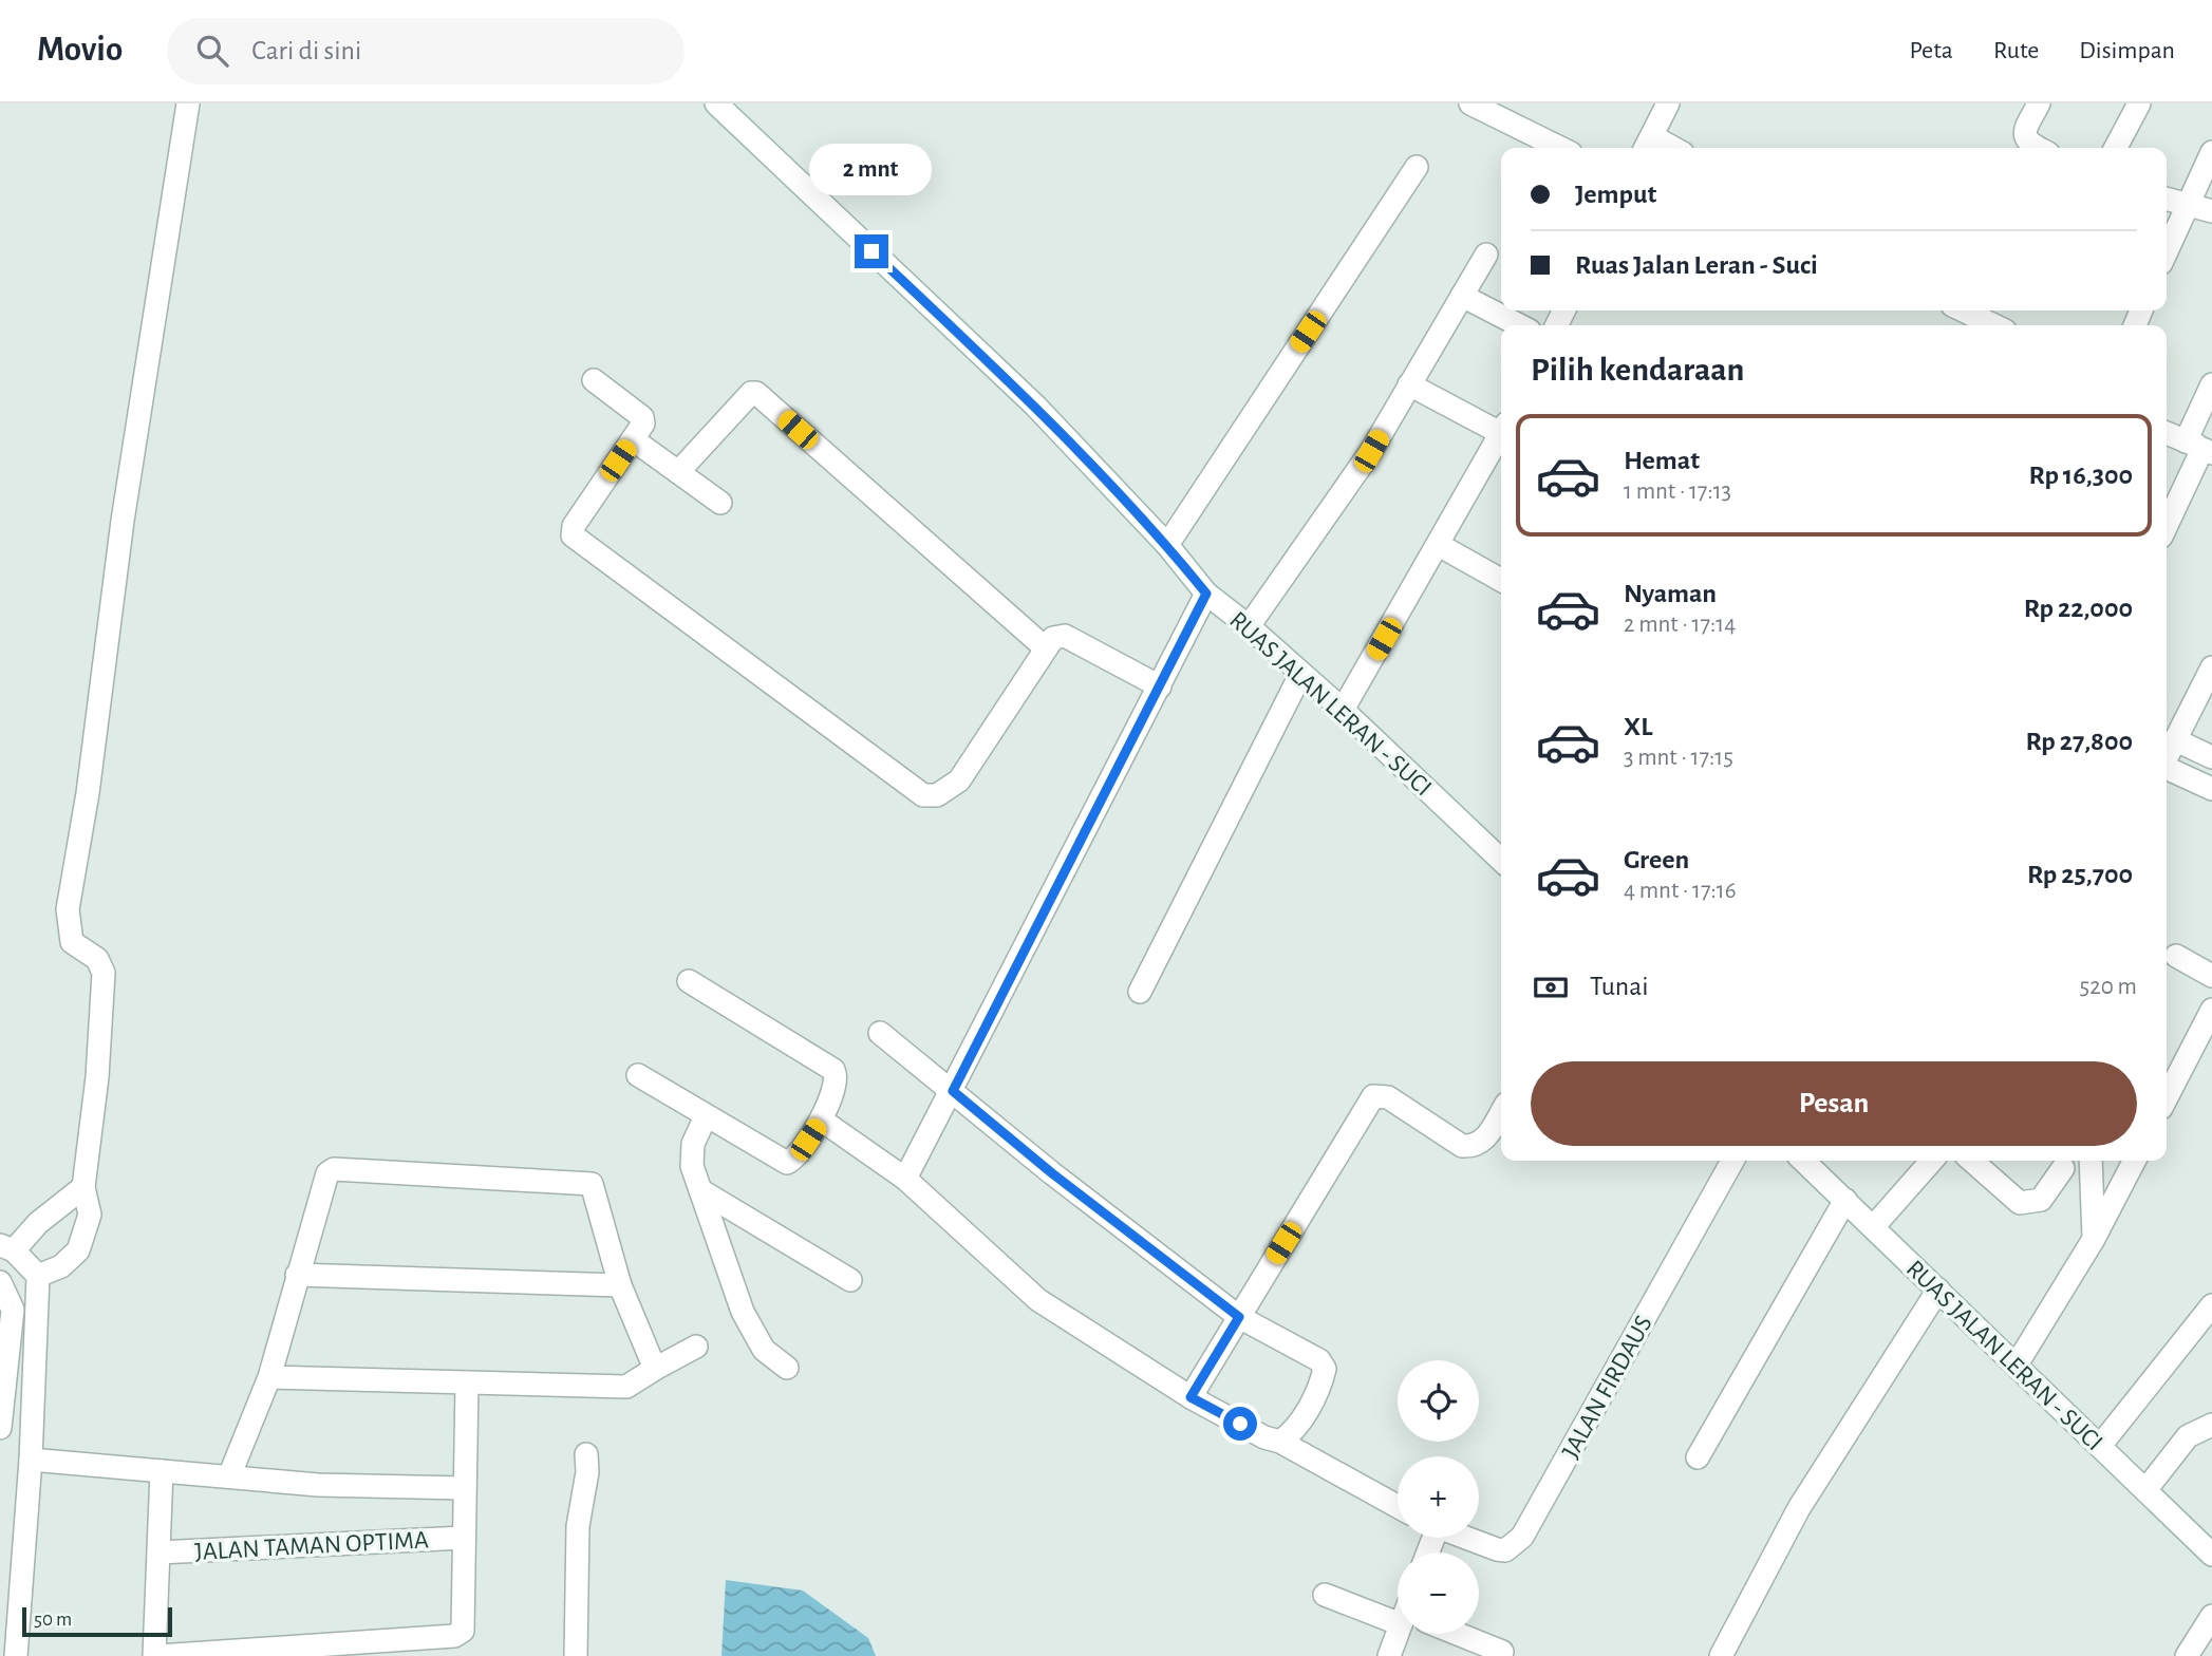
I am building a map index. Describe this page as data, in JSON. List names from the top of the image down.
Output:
{
  "streets": {
    "street": ["RUAS JALAN LERAN - SUCI", "JALAN FIRDAUS", "JALAN TAMAN OPTIMA"]
  },
  "scale_bar": "50 m",
  "page": {
    "header": "Movio",
    "search": "Cari di sini",
    "nav": ["Peta", "Rute", "Disimpan"],
    "bubble": "2 mnt",
    "banner": ["Jemput", "Ruas Jalan Leran - Suci"],
    "heading": "Pilih kendaraan",
    "list": [
      {
        "name": "Hemat",
        "note": "1 mnt · 17:13",
        "value": "Rp 16,300"
      },
      {
        "name": "Nyaman",
        "note": "2 mnt · 17:14",
        "value": "Rp 22,000"
      },
      {
        "name": "XL",
        "note": "3 mnt · 17:15",
        "value": "Rp 27,800"
      },
      {
        "name": "Green",
        "note": "4 mnt · 17:16",
        "value": "Rp 25,700"
      }
    ],
    "pay": ["Tunai", "520 m"],
    "buttons": "Pesan",
    "map_buttons": ["+", "−"],
    "scale": "50 m"
  }
}
